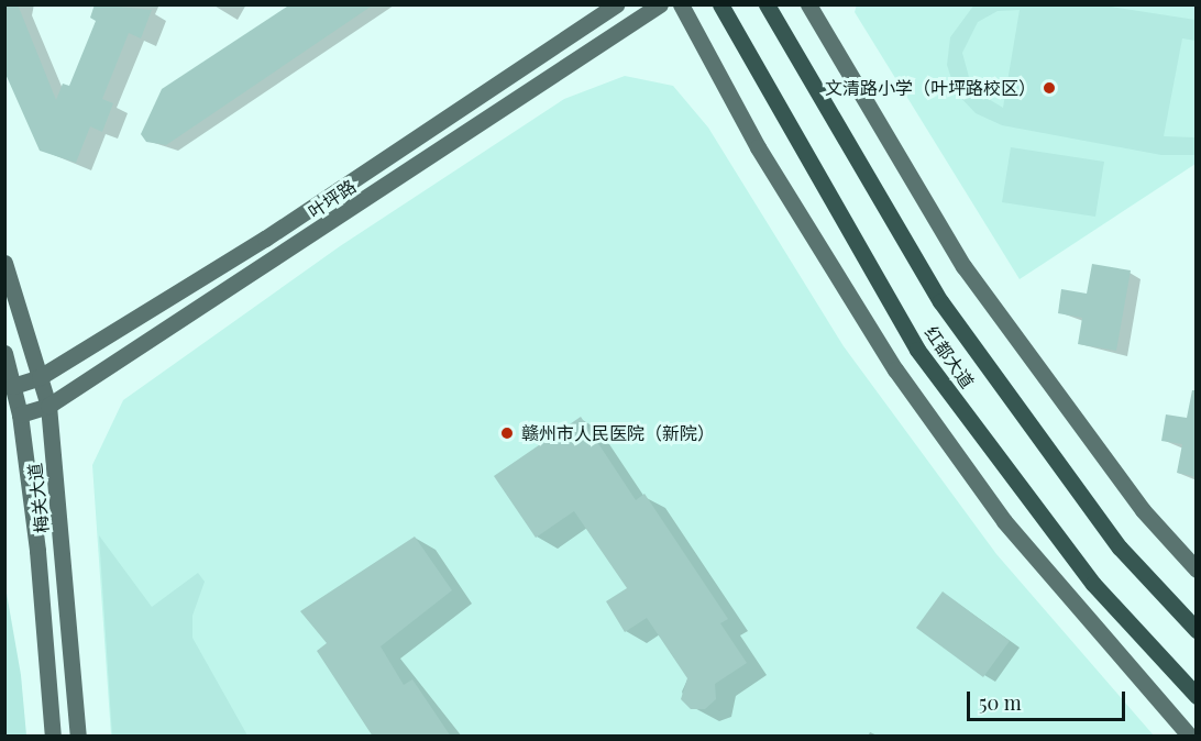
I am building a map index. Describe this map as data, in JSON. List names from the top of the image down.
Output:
{
  "streets": {
    "main road": ["红都大道"],
    "street": ["叶坪路", "梅关大道"]
  },
  "crossings": [
    ["叶坪路", "梅关大道"]
  ],
  "places": ["文清路小学（叶坪路校区）", "赣州市人民医院（新院）"],
  "scale_bar": "50 m"
}
